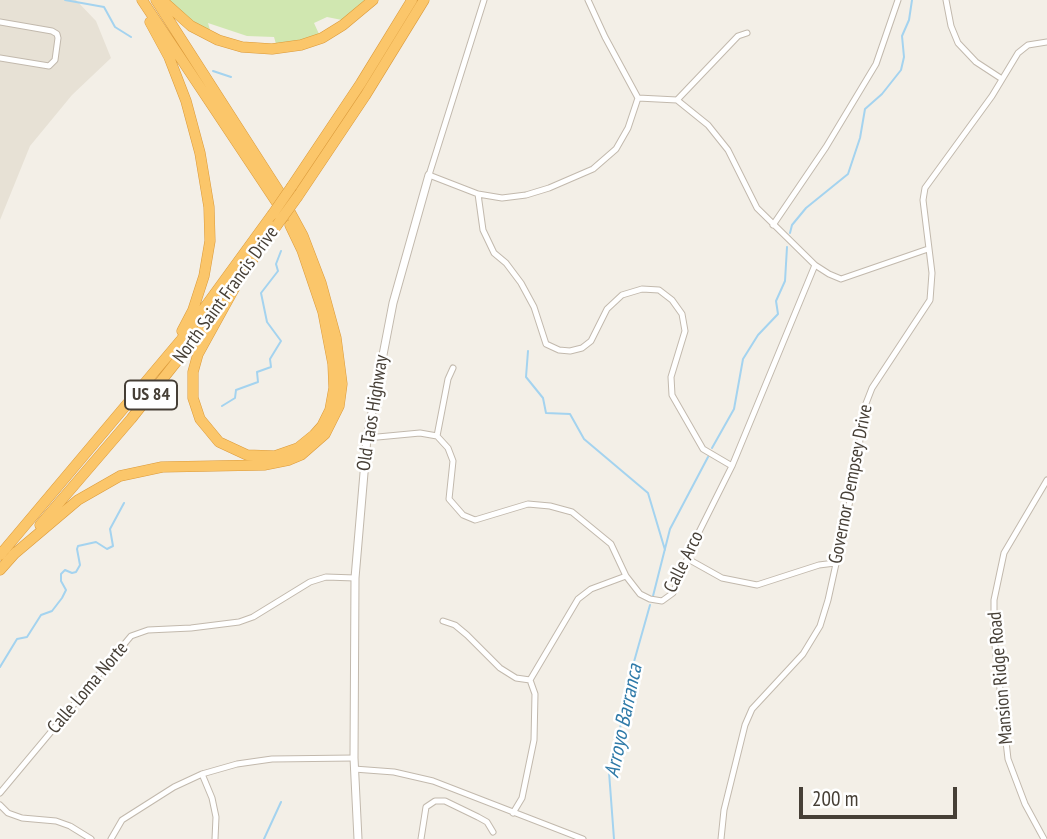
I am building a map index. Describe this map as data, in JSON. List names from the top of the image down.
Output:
{
  "streets": {
    "highway": ["North Saint Francis Drive", "US 84"],
    "street": [
      "Old Taos Highway",
      "Governor Dempsey Drive",
      "Calle Arco",
      "Mansion Ridge Road",
      "Calle Loma Norte"
    ]
  },
  "crossings": [
    ["Old Taos Highway", "Calle Loma Norte"]
  ],
  "water": ["Arroyo Barranca"],
  "scale_bar": "200 m"
}
